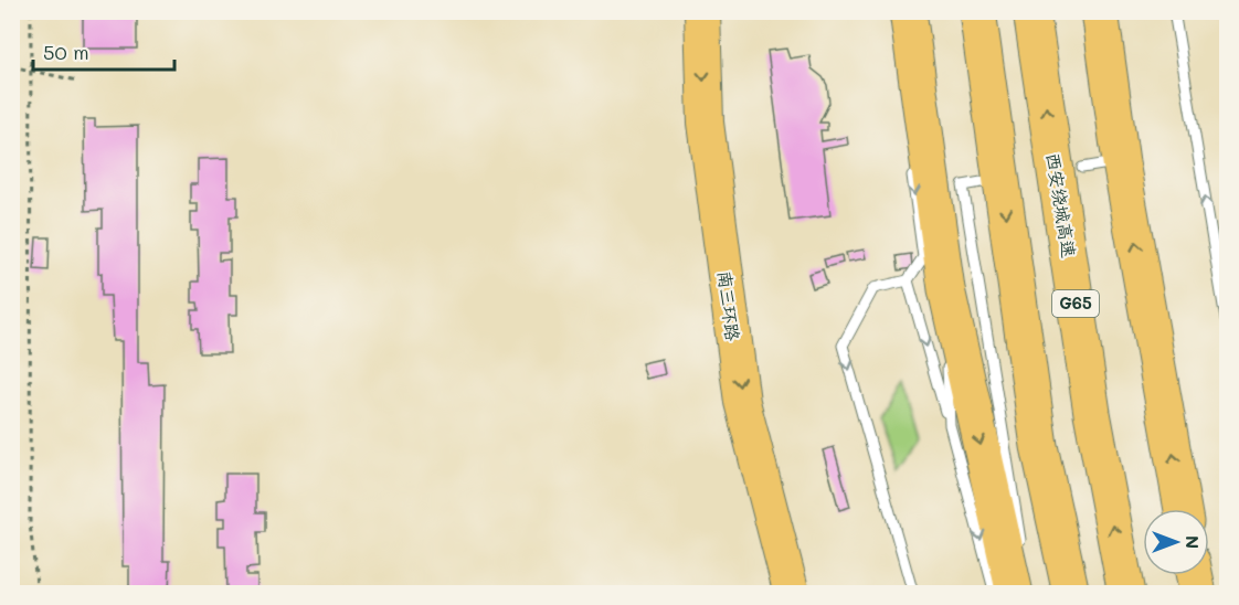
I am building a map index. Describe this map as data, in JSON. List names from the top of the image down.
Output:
{
  "streets": {
    "highway": ["西安绕城高速", "G65", "南三环路"]
  },
  "scale_bar": "50 m",
  "north": "right"
}
